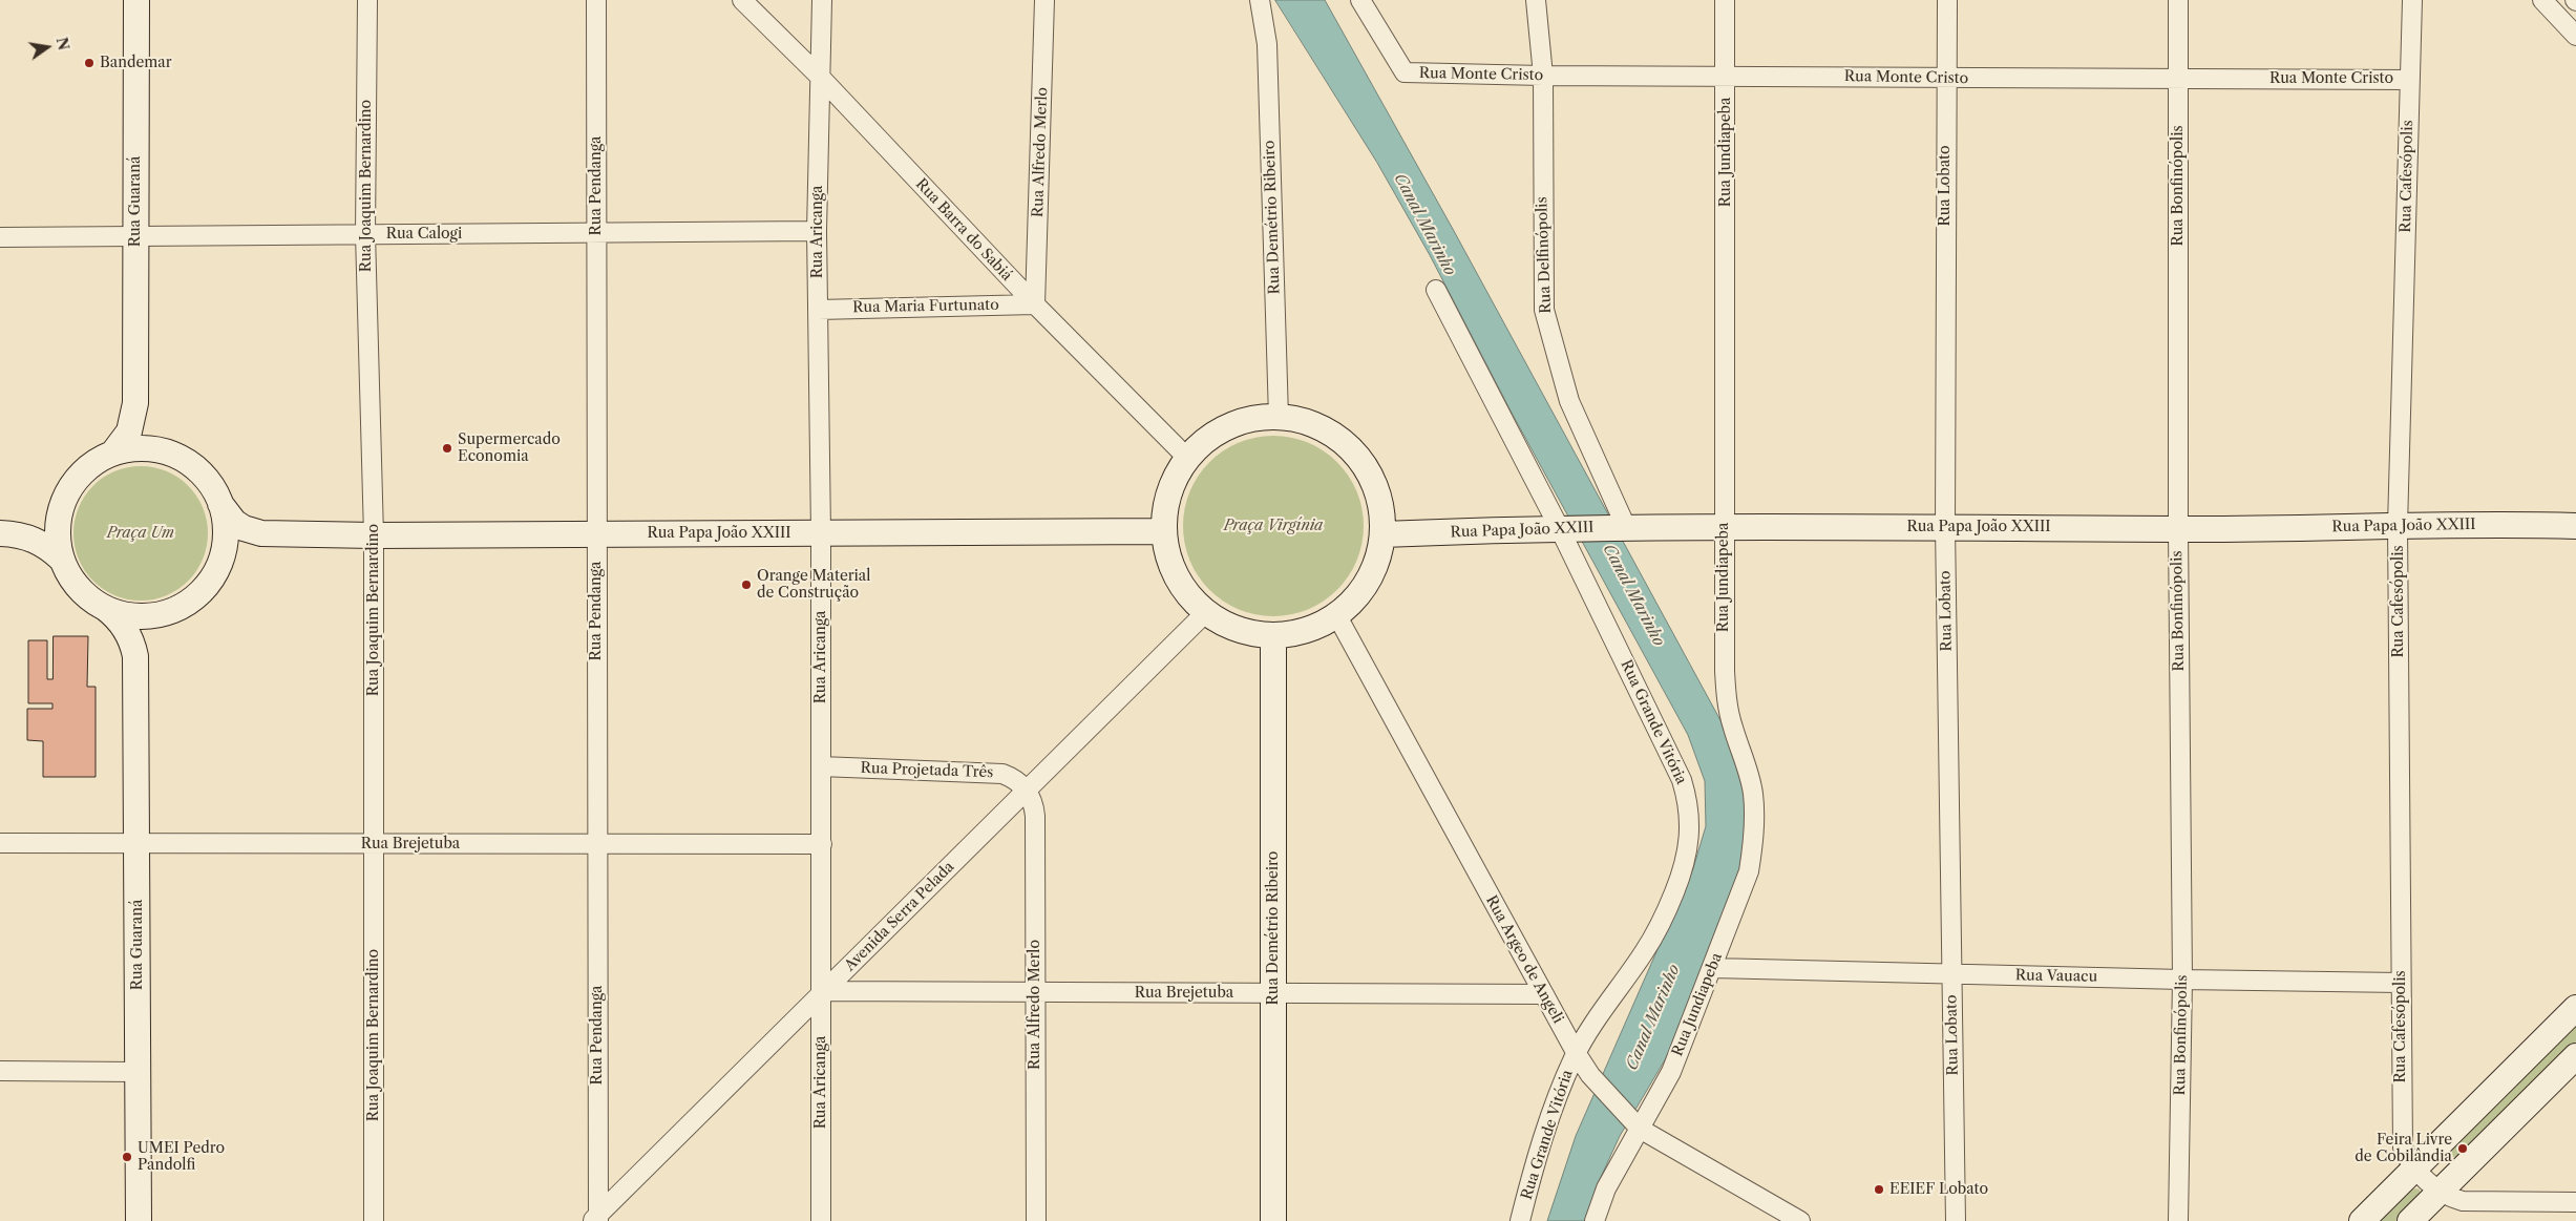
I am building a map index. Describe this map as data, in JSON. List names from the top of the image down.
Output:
{
  "streets": {
    "street": [
      "Rua Monte Cristo",
      "Rua Alfredo Merlo",
      "Rua Jundiapeba",
      "Rua Cafesópolis",
      "Rua Joaquim Bernardino",
      "Rua Pendanga",
      "Rua Lobato",
      "Rua Bonfinópolis",
      "Rua Guaraná",
      "Rua Demétrio Ribeiro",
      "Rua Barra do Sabiá",
      "Rua Aricanga",
      "Rua Calogi",
      "Rua Delfinópolis",
      "Rua Maria Furtunato",
      "Rua Papa João XXIII",
      "Rua Grande Vitória",
      "Rua Projetada Três",
      "Rua Brejetuba",
      "Avenida Serra Pelada",
      "Rua Argeo de Angeli",
      "Rua Vauacu"
    ]
  },
  "crossings": [
    ["Rua Monte Cristo", "Rua Jundiapeba"],
    ["Rua Monte Cristo", "Rua Cafesópolis"],
    ["Rua Monte Cristo", "Rua Lobato"],
    ["Rua Monte Cristo", "Rua Bonfinópolis"],
    ["Rua Monte Cristo", "Rua Delfinópolis"],
    ["Rua Alfredo Merlo", "Rua Barra do Sabiá"],
    ["Rua Alfredo Merlo", "Rua Maria Furtunato"],
    ["Rua Alfredo Merlo", "Rua Projetada Três"],
    ["Rua Alfredo Merlo", "Rua Brejetuba"],
    ["Rua Alfredo Merlo", "Avenida Serra Pelada"],
    ["Rua Jundiapeba", "Rua Papa João XXIII"],
    ["Rua Jundiapeba", "Rua Argeo de Angeli"],
    ["Rua Jundiapeba", "Rua Vauacu"],
    ["Rua Cafesópolis", "Rua Papa João XXIII"],
    ["Rua Cafesópolis", "Rua Vauacu"],
    ["Rua Joaquim Bernardino", "Rua Calogi"],
    ["Rua Joaquim Bernardino", "Rua Papa João XXIII"],
    ["Rua Joaquim Bernardino", "Rua Brejetuba"],
    ["Rua Pendanga", "Rua Calogi"],
    ["Rua Pendanga", "Rua Papa João XXIII"],
    ["Rua Pendanga", "Rua Brejetuba"],
    ["Rua Pendanga", "Avenida Serra Pelada"],
    ["Rua Lobato", "Rua Papa João XXIII"],
    ["Rua Lobato", "Rua Vauacu"],
    ["Rua Bonfinópolis", "Rua Papa João XXIII"],
    ["Rua Bonfinópolis", "Rua Vauacu"],
    ["Rua Guaraná", "Rua Calogi"],
    ["Rua Guaraná", "Rua Papa João XXIII"],
    ["Rua Guaraná", "Rua Brejetuba"],
    ["Rua Demétrio Ribeiro", "Rua Brejetuba"],
    ["Rua Barra do Sabiá", "Rua Aricanga"],
    ["Rua Barra do Sabiá", "Rua Maria Furtunato"],
    ["Rua Aricanga", "Rua Calogi"],
    ["Rua Aricanga", "Rua Maria Furtunato"],
    ["Rua Aricanga", "Rua Papa João XXIII"],
    ["Rua Aricanga", "Rua Projetada Três"],
    ["Rua Aricanga", "Rua Brejetuba"],
    ["Rua Aricanga", "Avenida Serra Pelada"],
    ["Rua Delfinópolis", "Rua Papa João XXIII"],
    ["Rua Papa João XXIII", "Rua Grande Vitória"],
    ["Rua Grande Vitória", "Rua Argeo de Angeli"],
    ["Rua Projetada Três", "Avenida Serra Pelada"],
    ["Rua Brejetuba", "Avenida Serra Pelada"],
    ["Rua Brejetuba", "Rua Argeo de Angeli"]
  ],
  "water": ["Canal Marinho"],
  "parks": ["Praça Virgínia", "Praça Um"],
  "places": [
    "Bandemar",
    "Supermercado Economia",
    "Orange Material de Construção",
    "Feira Livre de Cobilândia",
    "UMEI Pedro Pandolfi",
    "EEIEF Lobato"
  ],
  "north": "right"
}
